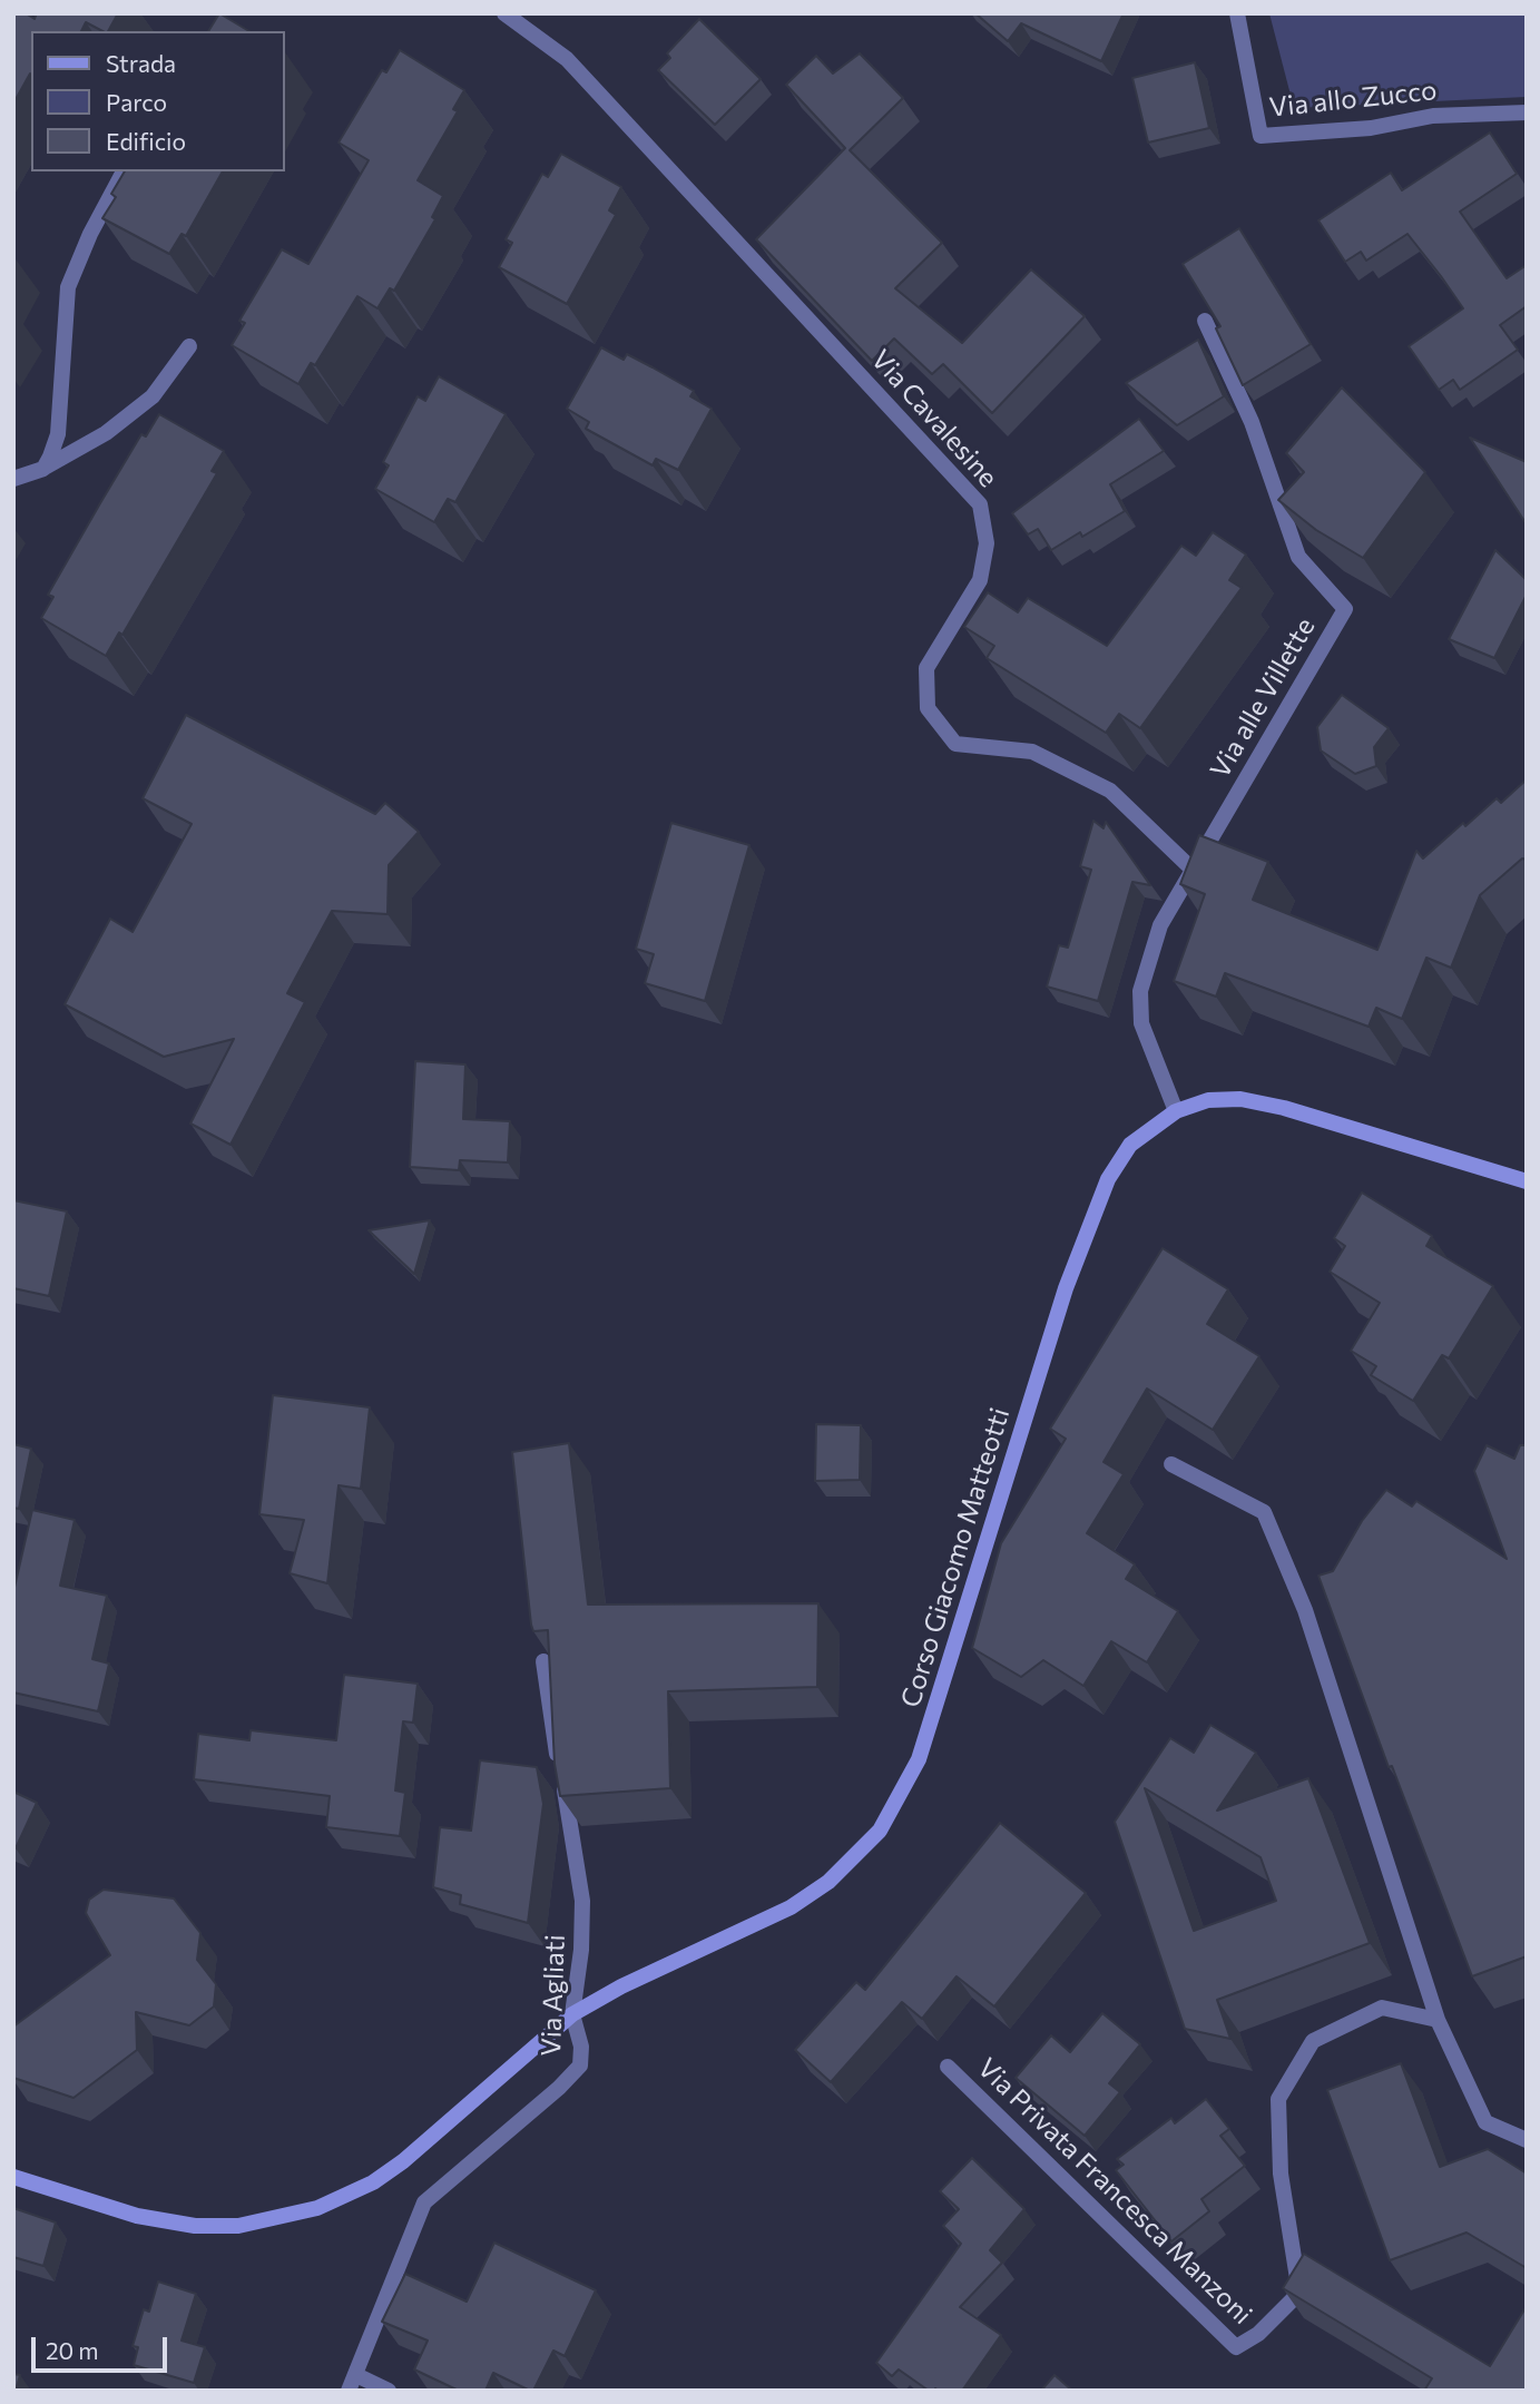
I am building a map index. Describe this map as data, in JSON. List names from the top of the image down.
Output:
{
  "streets": {
    "main road": ["Corso Giacomo Matteotti"],
    "street": [
      "Via allo Zucco",
      "Via Cavalesine",
      "Via alle Villette",
      "Via Agliati",
      "Via Privata Francesca Manzoni"
    ]
  },
  "crossings": [
    ["Via Cavalesine", "Via alle Villette"],
    ["Via alle Villette", "Corso Giacomo Matteotti"],
    ["Corso Giacomo Matteotti", "Via Agliati"]
  ],
  "legend": ["Strada", "Parco", "Edificio"],
  "scale_bar": "20 m"
}
